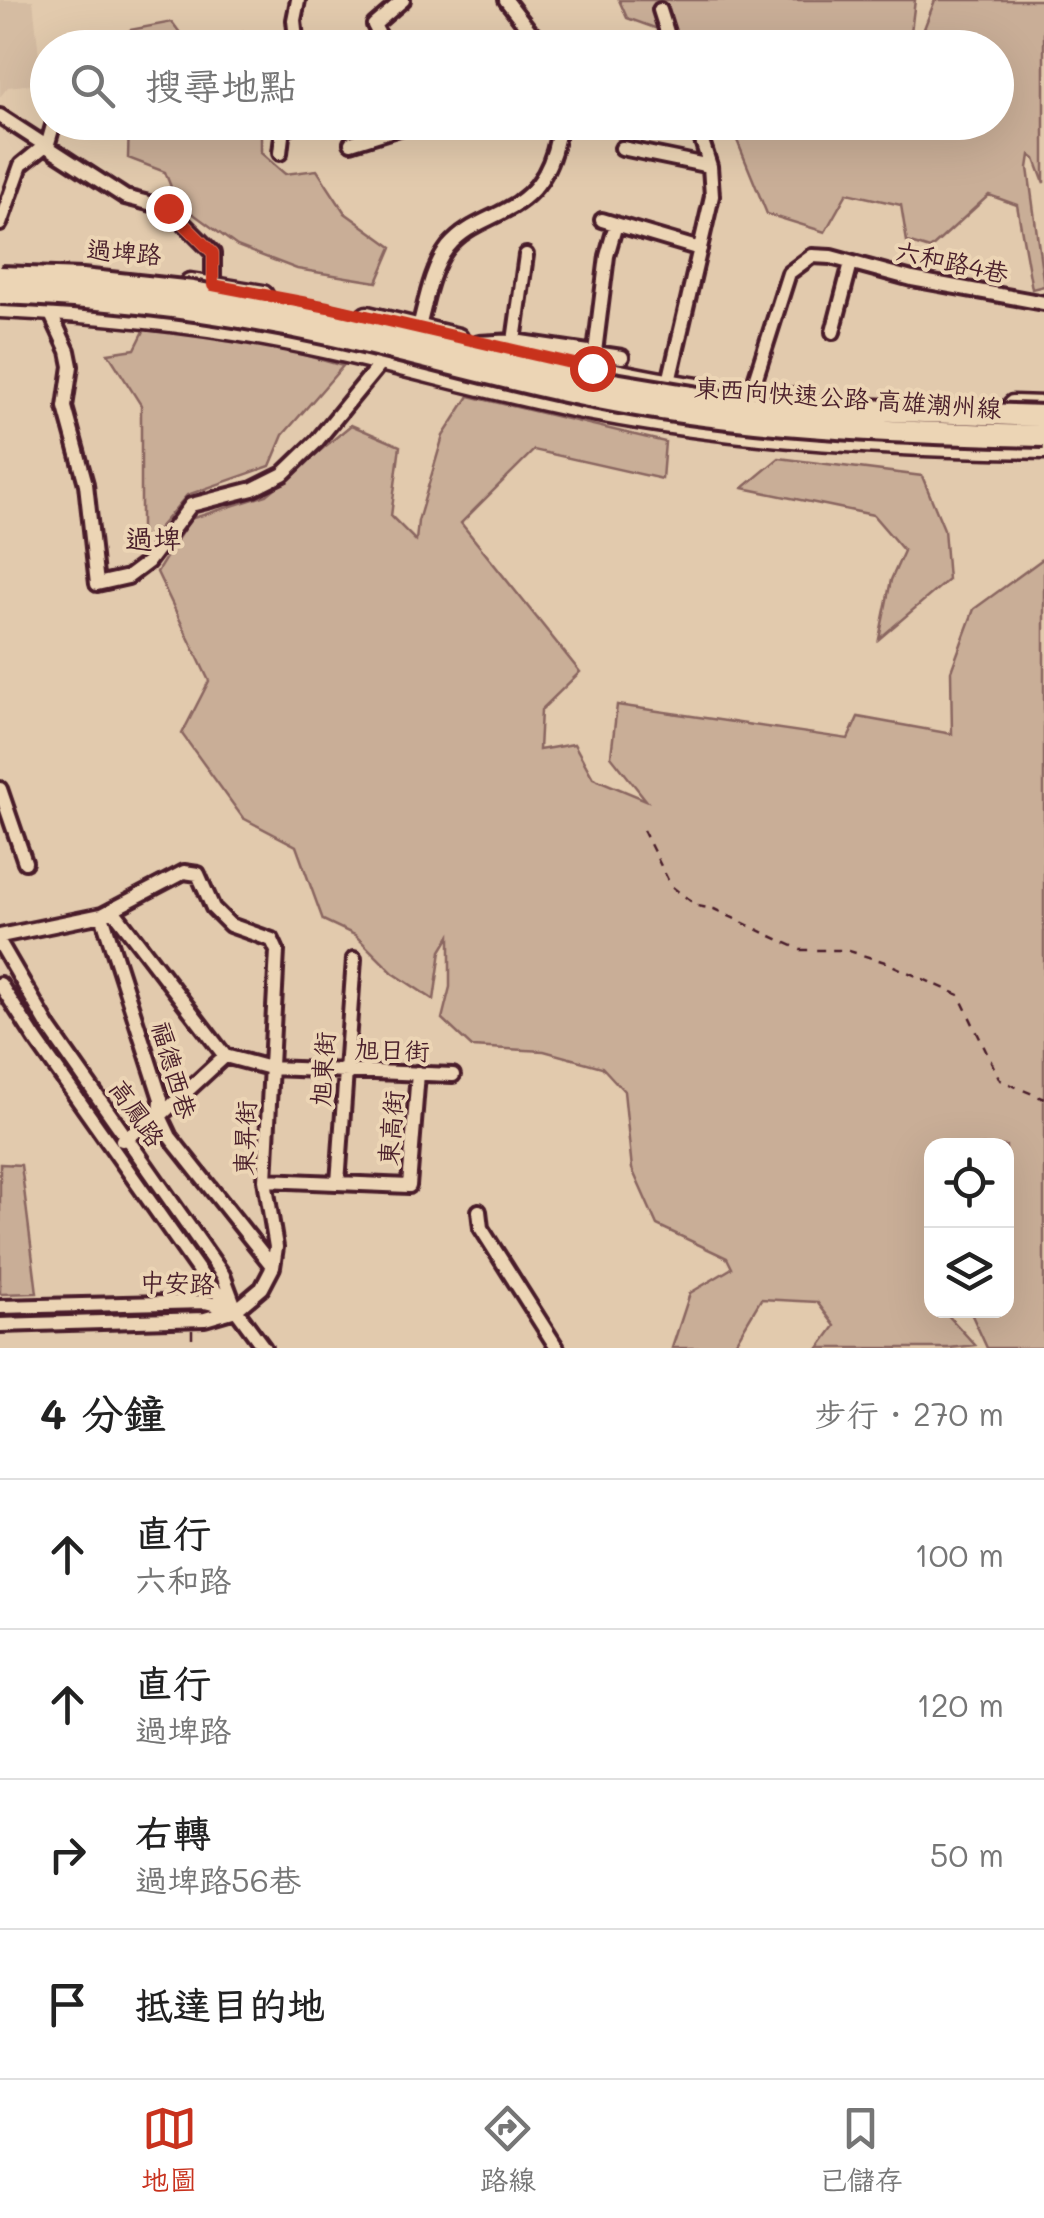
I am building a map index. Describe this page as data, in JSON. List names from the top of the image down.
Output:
{
  "streets": {
    "highway": ["東西向快速公路 高雄潮州線"],
    "main road": ["過埤路"],
    "street": [
      "六和路4巷",
      "旭日街",
      "旭東街",
      "福德西巷",
      "高鳳路",
      "東高街",
      "東昇街",
      "中安路"
    ]
  },
  "crossings": [
    ["過埤路", "六和路4巷"],
    ["過埤路", "東西向快速公路 高雄潮州線"],
    ["旭日街", "旭東街"],
    ["旭日街", "東高街"],
    ["旭日街", "東昇街"],
    ["旭東街", "東高街"],
    ["福德西巷", "東昇街"],
    ["高鳳路", "中安路"]
  ],
  "districts": ["過埤"],
  "page": {
    "search": "搜尋地點",
    "heading": ["4 分鐘", "步行 · 270 m"],
    "list": [
      ["直行", "六和路", "100 m"],
      ["直行", "過埤路", "120 m"],
      ["右轉", "過埤路56巷", "50 m"],
      "抵達目的地"
    ],
    "nav": ["地圖", "路線", "已儲存"]
  }
}
